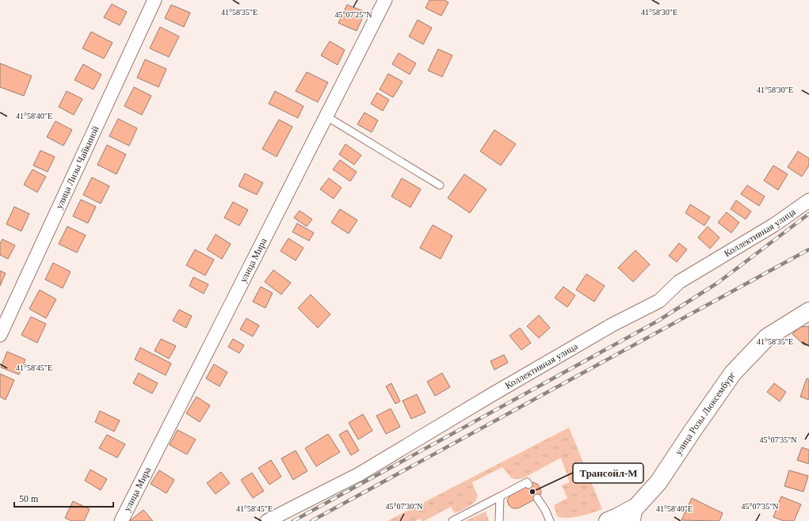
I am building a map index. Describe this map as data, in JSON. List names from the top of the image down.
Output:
{
  "streets": {
    "main road": ["улица Розы Люксембург"],
    "street": ["улица Лизы Чайкиной", "Коллективная улица", "улица Мира"]
  },
  "places": ["Трансойл-М"],
  "scale_bar": "50 m",
  "coordinates": [
    "41°58'35\"E",
    "41°58'30\"E",
    "45°07'25\"N",
    "41°58'40\"E",
    "41°58'45\"E",
    "45°07'35\"N",
    "45°07'30\"N"
  ]
}
